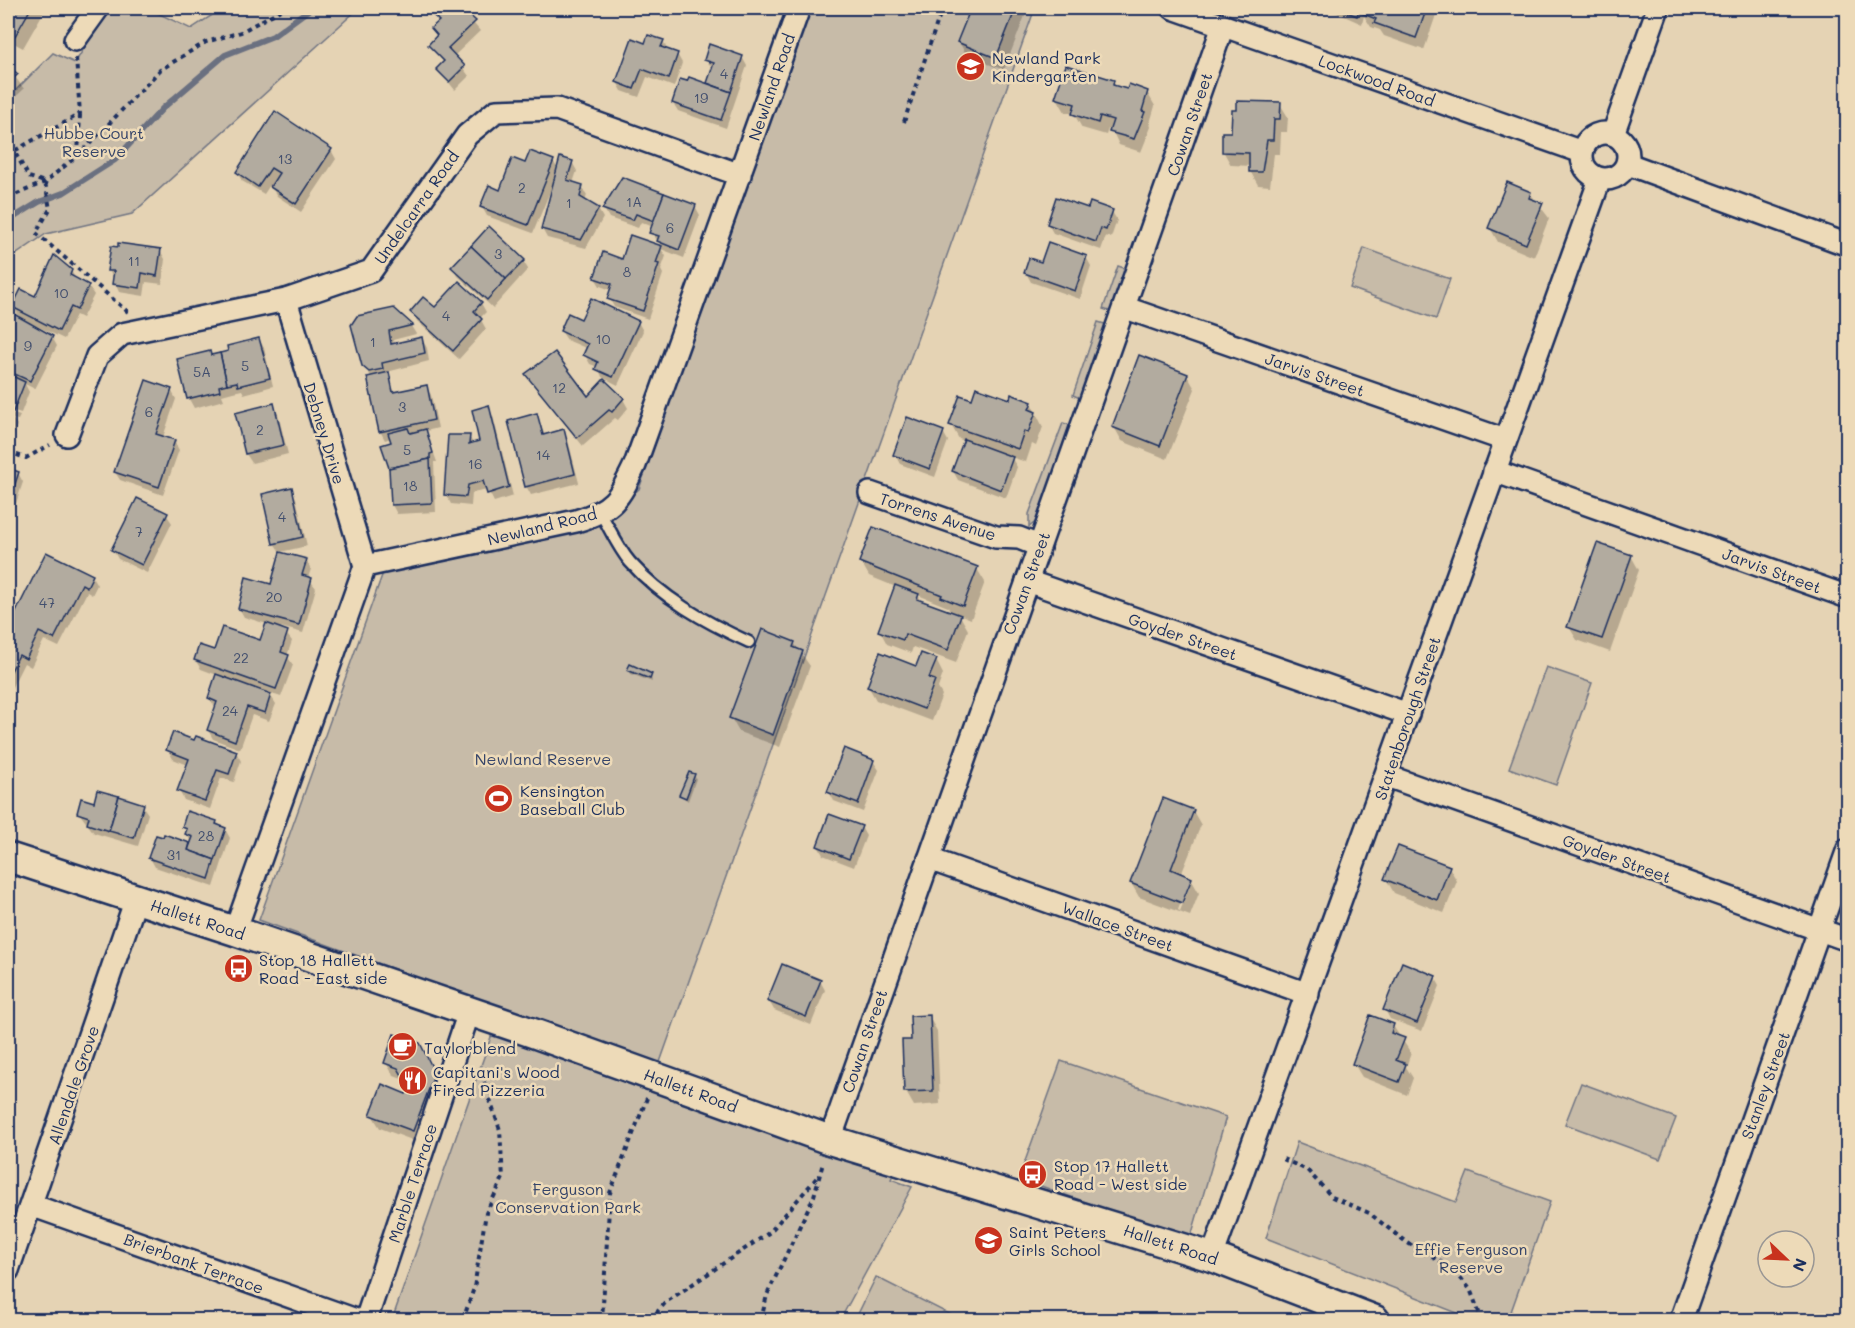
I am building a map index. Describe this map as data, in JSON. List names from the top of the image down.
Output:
{
  "streets": {
    "main road": ["Hallett Road"],
    "street": [
      "Lockwood Road",
      "Newland Road",
      "Cowan Street",
      "Undelcarra Road",
      "Jarvis Street",
      "Debney Drive",
      "Torrens Avenue",
      "Goyder Street",
      "Statenborough Street",
      "Wallace Street",
      "Allendale Grove",
      "Stanley Street",
      "Marble Terrace",
      "Brierbank Terrace"
    ]
  },
  "crossings": [
    ["Lockwood Road", "Cowan Street"],
    ["Lockwood Road", "Statenborough Street"],
    ["Newland Road", "Undelcarra Road"],
    ["Newland Road", "Debney Drive"],
    ["Cowan Street", "Jarvis Street"],
    ["Cowan Street", "Torrens Avenue"],
    ["Cowan Street", "Goyder Street"],
    ["Cowan Street", "Hallett Road"],
    ["Cowan Street", "Wallace Street"],
    ["Undelcarra Road", "Debney Drive"],
    ["Jarvis Street", "Statenborough Street"],
    ["Goyder Street", "Statenborough Street"],
    ["Goyder Street", "Stanley Street"],
    ["Statenborough Street", "Hallett Road"],
    ["Statenborough Street", "Wallace Street"],
    ["Hallett Road", "Allendale Grove"],
    ["Hallett Road", "Marble Terrace"],
    ["Allendale Grove", "Brierbank Terrace"]
  ],
  "parks": [
    "Hubbe Court Reserve",
    "Newland Reserve",
    "Ferguson Conservation Park",
    "Effie Ferguson Reserve"
  ],
  "places": {
    "school or university": ["Newland Park Kindergarten", "Saint Peters Girls School"],
    "sports": ["Kensington Baseball Club"],
    "bus stop": ["Stop 18 Hallett Road - East side", "Stop 17 Hallett Road - West side"],
    "cafe": ["Taylorblend"],
    "restaurant": ["Capitani's Wood Fired Pizzeria"]
  },
  "house_numbers": [
    "4",
    "19",
    "13",
    "2",
    "1A",
    "1",
    "6",
    "3",
    "11",
    "8",
    "10",
    "4",
    "10",
    "1",
    "9",
    "5",
    "5A",
    "12",
    "3",
    "6",
    "2",
    "5",
    "14",
    "16",
    "18",
    "4",
    "7",
    "20",
    "47",
    "22",
    "24",
    "28",
    "31"
  ],
  "north": "bottom right"
}
